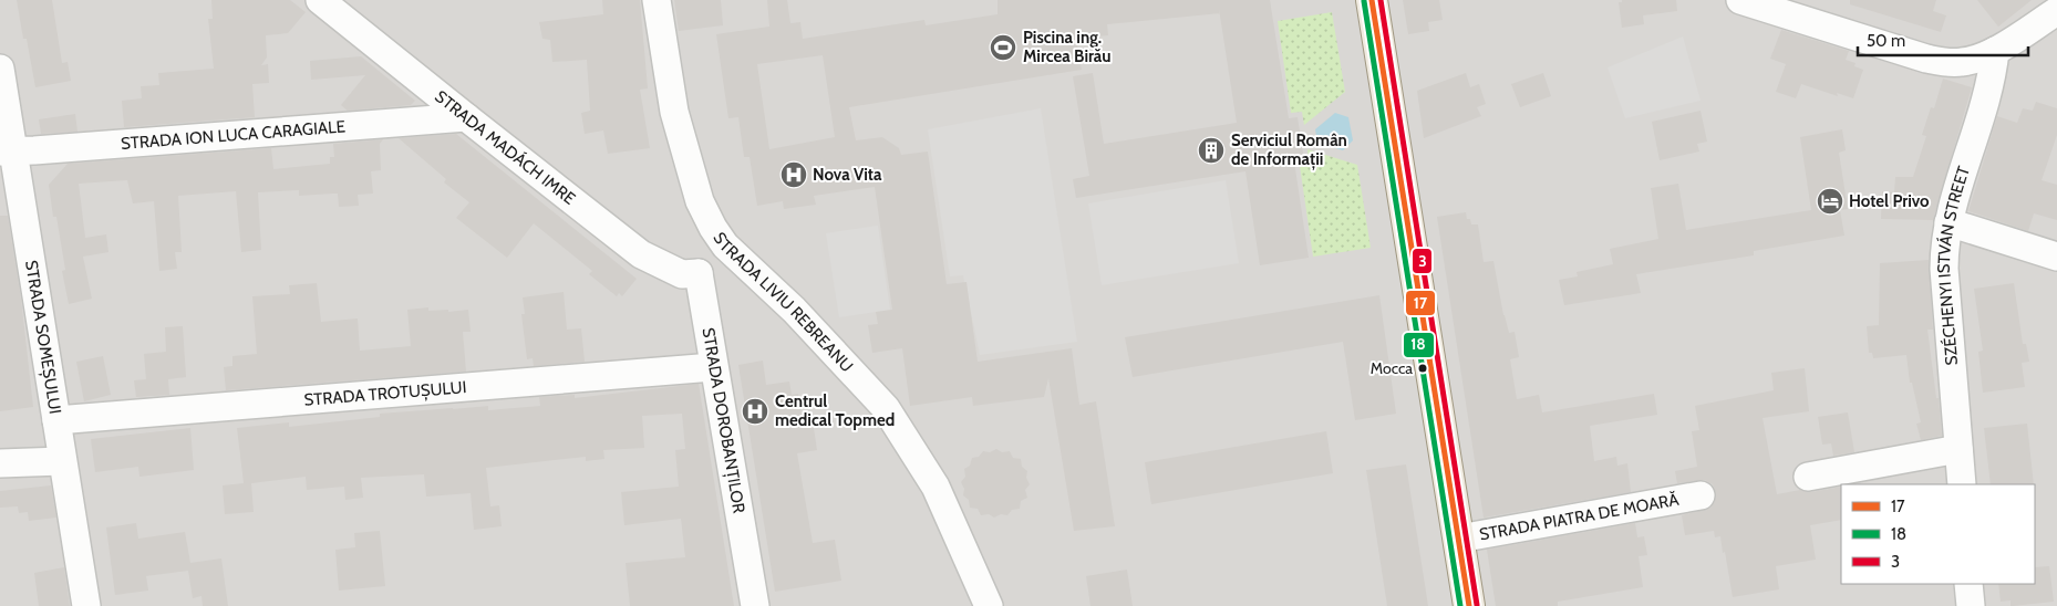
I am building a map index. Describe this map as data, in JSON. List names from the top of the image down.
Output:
{
  "streets": {
    "street": [
      "STRADA ION LUCA CARAGIALE",
      "STRADA MADÁCH IMRE",
      "SZÉCHENYI ISTVÁN STREET",
      "STRADA LIVIU REBREANU",
      "STRADA SOMEȘULUI",
      "STRADA TROTUȘULUI",
      "STRADA DOROBANȚILOR",
      "STRADA PIATRA DE MOARĂ"
    ]
  },
  "crossings": [
    ["STRADA ION LUCA CARAGIALE", "STRADA MADÁCH IMRE"],
    ["STRADA ION LUCA CARAGIALE", "STRADA SOMEȘULUI"],
    ["STRADA MADÁCH IMRE", "STRADA DOROBANȚILOR"],
    ["STRADA SOMEȘULUI", "STRADA TROTUȘULUI"],
    ["STRADA TROTUȘULUI", "STRADA DOROBANȚILOR"]
  ],
  "places": {
    "sports": ["Piscina ing. Mircea Birău"],
    "building": ["Serviciul Român de Informații"],
    "hospital": ["Nova Vita", "Centrul medical Topmed"],
    "hotel": ["Hotel Privo"],
    "other": ["Mocca"]
  },
  "lines": ["transit line 17", "transit line 3", "transit line 18"],
  "legend": ["17", "18", "3"],
  "scale_bar": "50 m"
}
